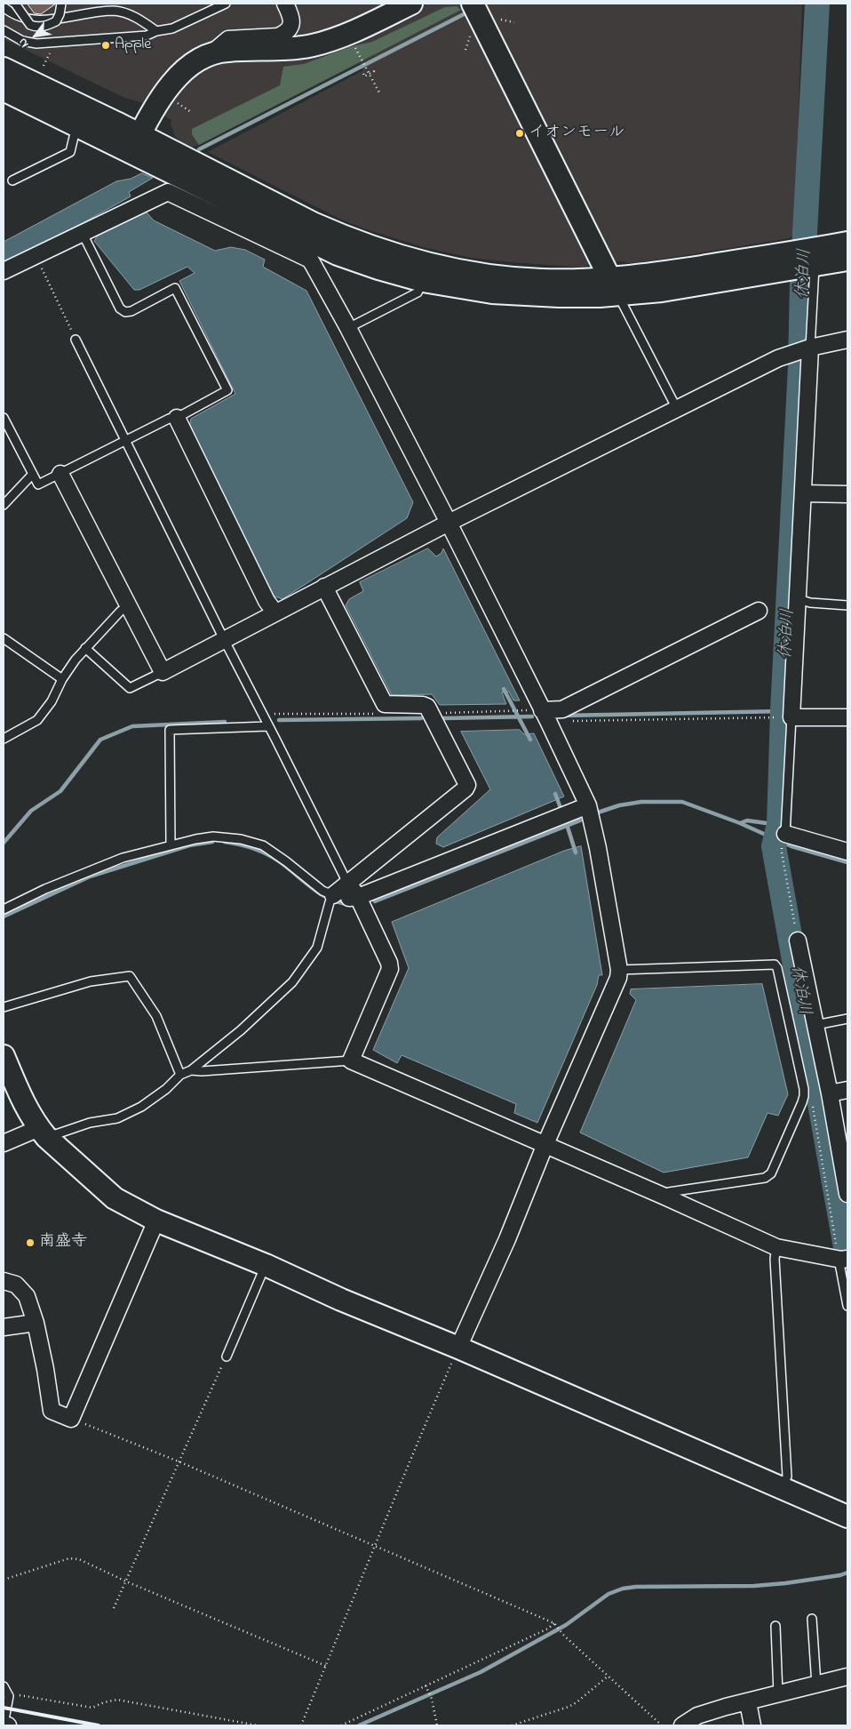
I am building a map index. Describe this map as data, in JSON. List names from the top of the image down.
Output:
{
  "water": ["休泊川"],
  "places": ["Apple", "イオンモール", "南盛寺"],
  "north": "bottom left"
}
